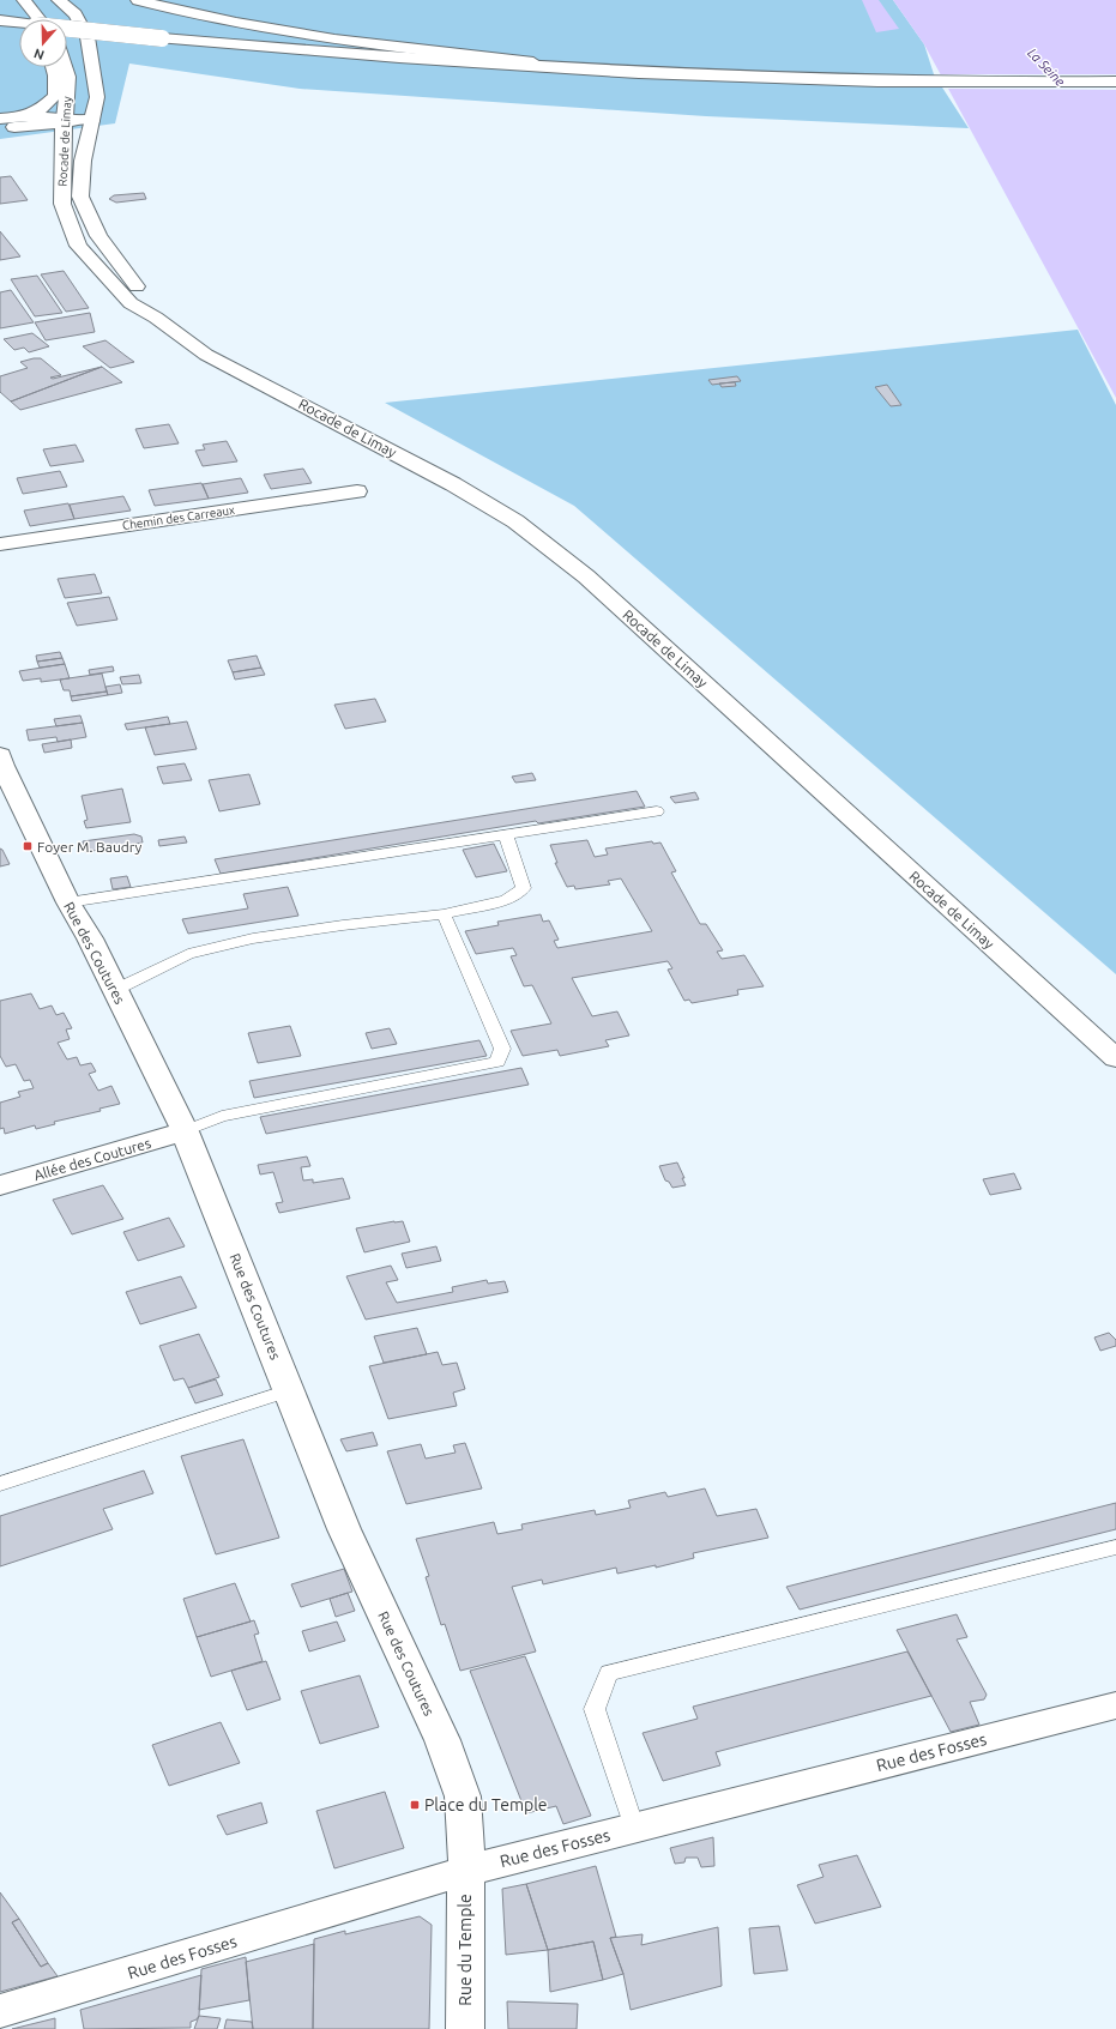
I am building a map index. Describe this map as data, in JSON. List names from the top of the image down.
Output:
{
  "streets": {
    "main road": [
      "Rocade de Limay",
      "Chemin des Carreaux",
      "Rue des Coutures",
      "Allée des Coutures",
      "Rue des Fosses",
      "Rue du Temple"
    ]
  },
  "crossings": [
    ["Rue des Coutures", "Allée des Coutures"],
    ["Rue des Coutures", "Rue des Fosses"],
    ["Rue des Coutures", "Rue du Temple"],
    ["Rue des Fosses", "Rue du Temple"]
  ],
  "water": ["La Seine"],
  "places": {
    "transit": ["Foyer M. Baudry", "Place du Temple"]
  },
  "north": "bottom"
}
